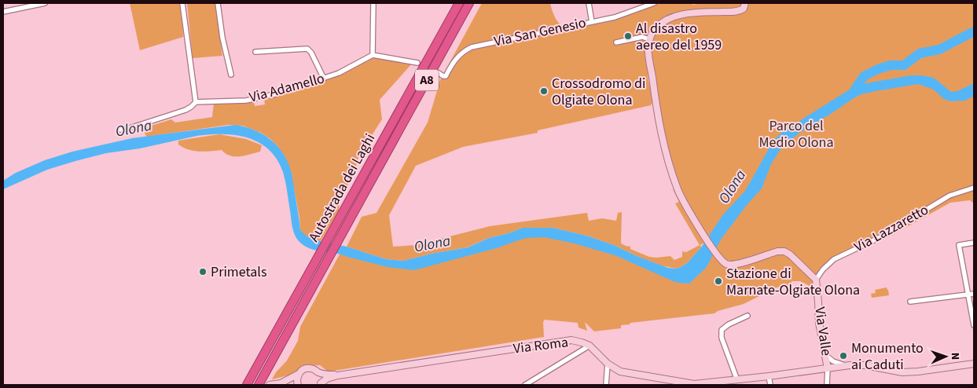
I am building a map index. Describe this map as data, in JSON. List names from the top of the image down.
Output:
{
  "streets": {
    "highway": ["A8", "Autostrada dei Laghi"],
    "street": [
      "Via San Genesio",
      "Via Adamello",
      "Via Lazzaretto",
      "Via Valle",
      "Via Roma"
    ]
  },
  "crossings": [
    ["Via Lazzaretto", "Via Valle"],
    ["Via Valle", "Via Roma"]
  ],
  "water": ["Olona"],
  "parks": ["Parco del Medio Olona"],
  "places": [
    "Al disastro aereo del 1959",
    "Crossodromo di Olgiate Olona",
    "Primetals",
    "Stazione di Marnate-Olgiate Olona",
    "Monumento ai Caduti"
  ],
  "north": "right"
}
